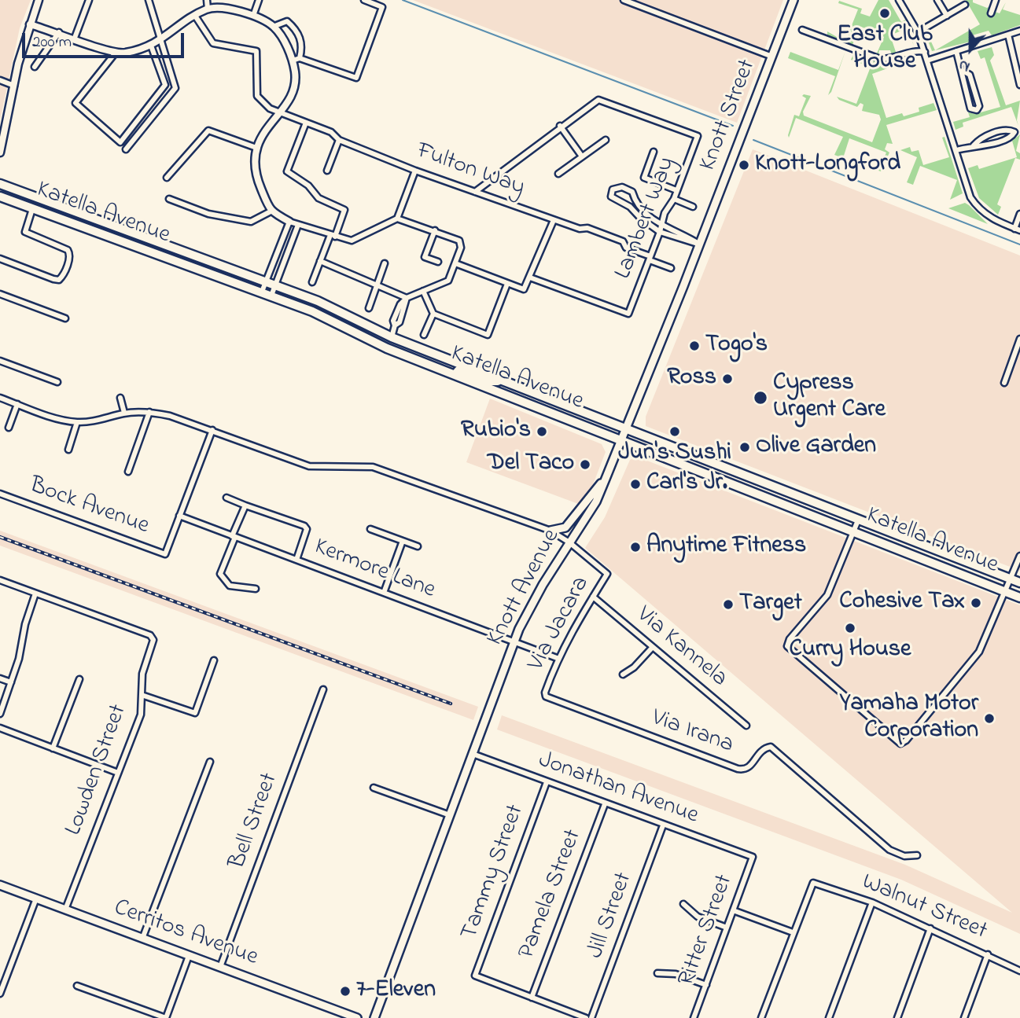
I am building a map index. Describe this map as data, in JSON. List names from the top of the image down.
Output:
{
  "streets": {
    "main road": [
      "Knott Street",
      "Katella Avenue",
      "Knott Avenue",
      "Cerritos Avenue"
    ],
    "street": [
      "Fulton Way",
      "Lambert Way",
      "Bock Avenue",
      "Kermore Lane",
      "Via Jacara",
      "Via Kannela",
      "Via Irana",
      "Lowden Street",
      "Jonathan Avenue",
      "Bell Street",
      "Tammy Street",
      "Pamela Street",
      "Walnut Street",
      "Jill Street",
      "Ritter Street"
    ]
  },
  "crossings": [
    ["Knott Street", "Knott Avenue"],
    ["Fulton Way", "Lambert Way"],
    ["Katella Avenue", "Knott Avenue"],
    ["Bock Avenue", "Kermore Lane"],
    ["Kermore Lane", "Knott Avenue"],
    ["Kermore Lane", "Via Jacara"],
    ["Knott Avenue", "Via Jacara"],
    ["Knott Avenue", "Jonathan Avenue"],
    ["Via Jacara", "Via Kannela"],
    ["Via Jacara", "Via Irana"],
    ["Lowden Street", "Cerritos Avenue"],
    ["Jonathan Avenue", "Tammy Street"],
    ["Jonathan Avenue", "Pamela Street"],
    ["Jonathan Avenue", "Jill Street"],
    ["Jonathan Avenue", "Ritter Street"],
    ["Bell Street", "Cerritos Avenue"],
    ["Tammy Street", "Pamela Street"]
  ],
  "places": [
    "East Club House",
    "Knott-Longford",
    "Togo's",
    "Ross",
    "Cypress Urgent Care",
    "Rubio's",
    "Jun's Sushi",
    "Olive Garden",
    "Del Taco",
    "Carl's Jr.",
    "Anytime Fitness",
    "Cohesive Tax",
    "Target",
    "Curry House",
    "Yamaha Motor Corporation",
    "7-Eleven"
  ],
  "scale_bar": "200 m",
  "north": "bottom"
}
